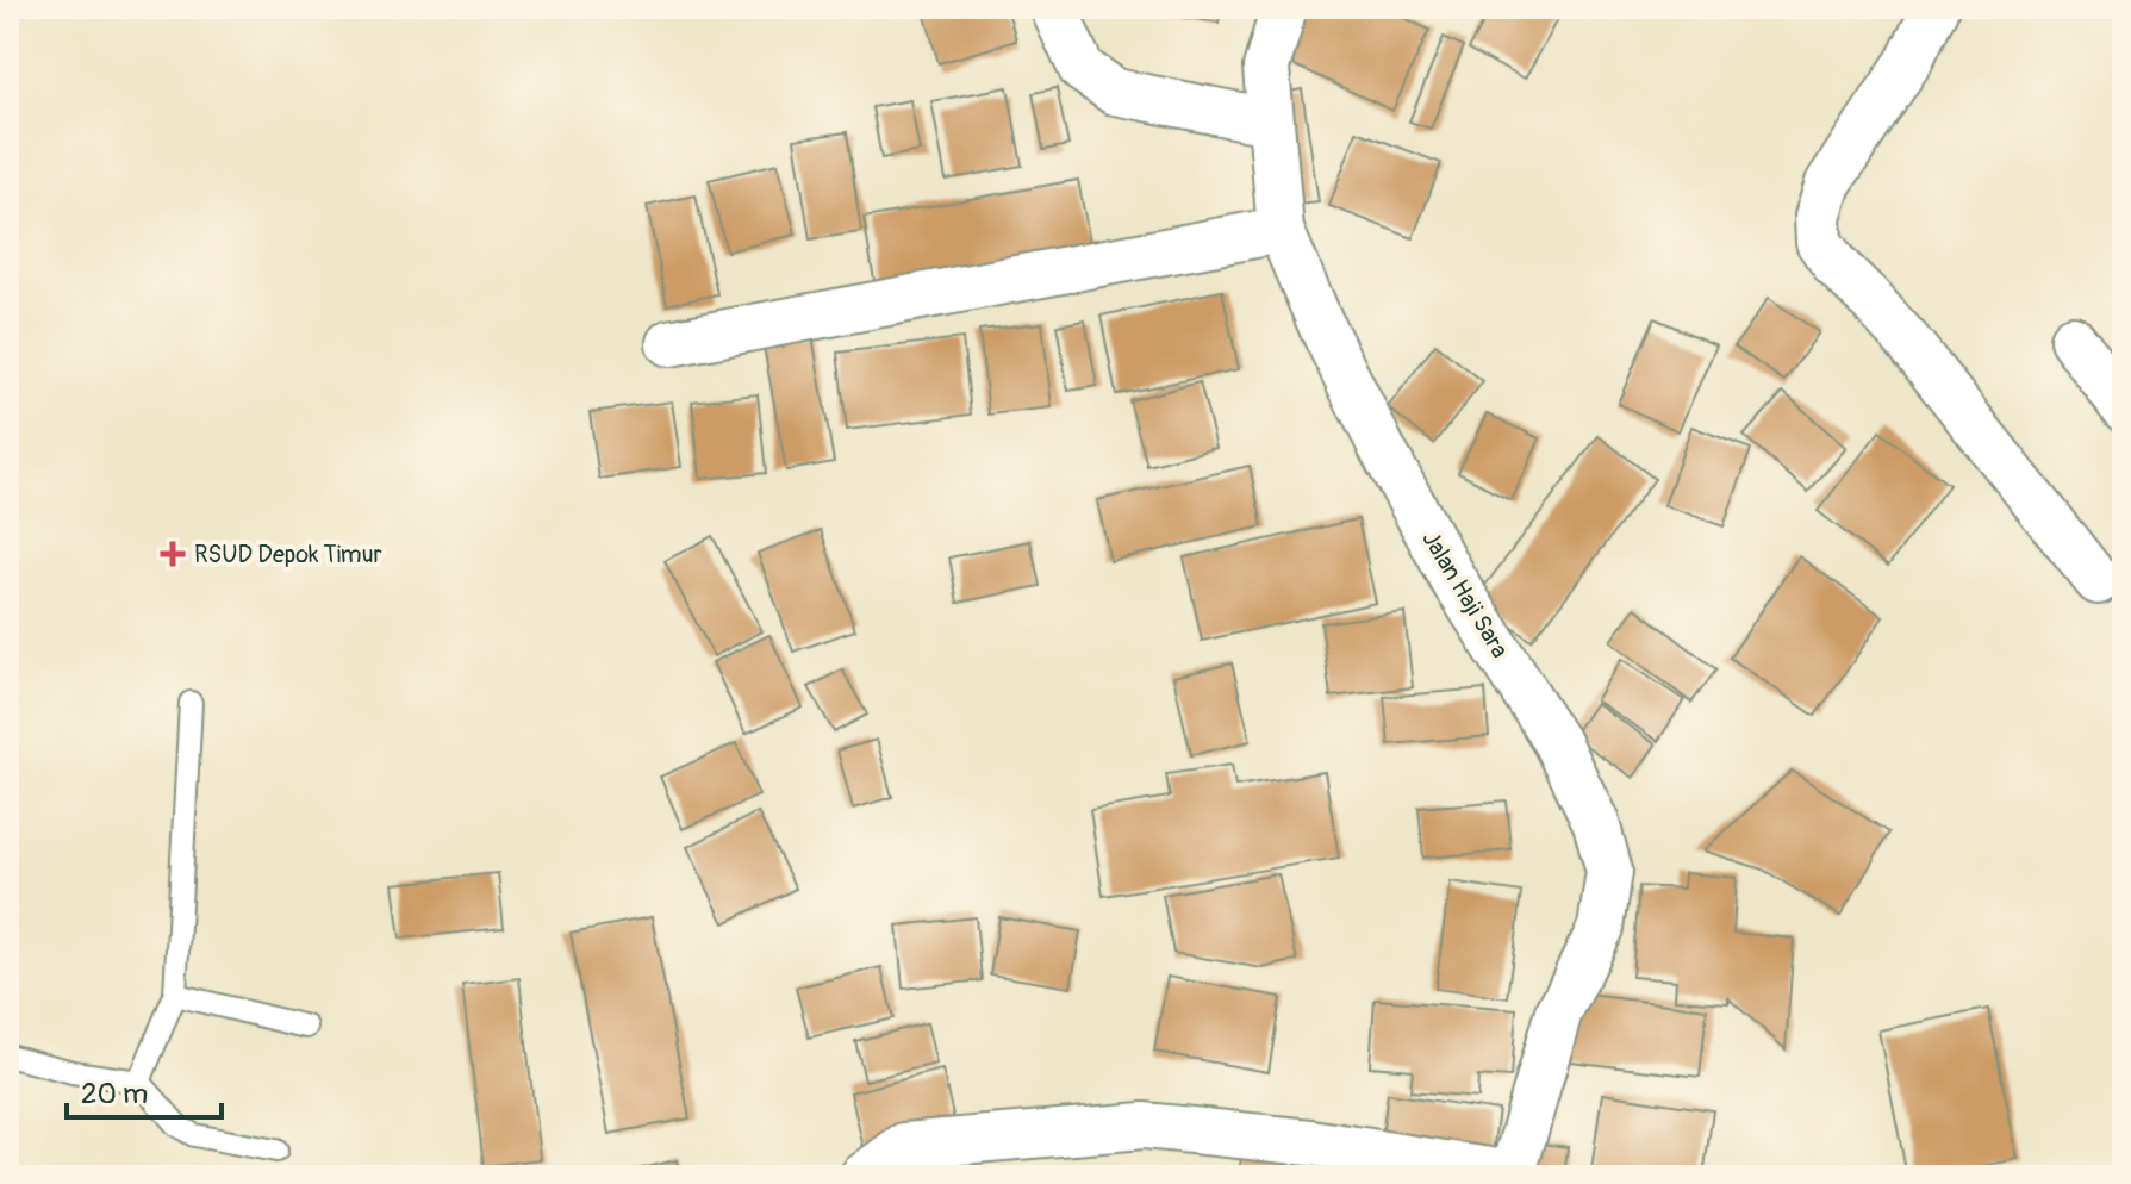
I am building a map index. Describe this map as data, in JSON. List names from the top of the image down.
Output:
{
  "streets": {
    "street": ["Jalan Haji Sara"]
  },
  "places": {
    "health": ["RSUD Depok Timur"]
  },
  "scale_bar": "20 m"
}
